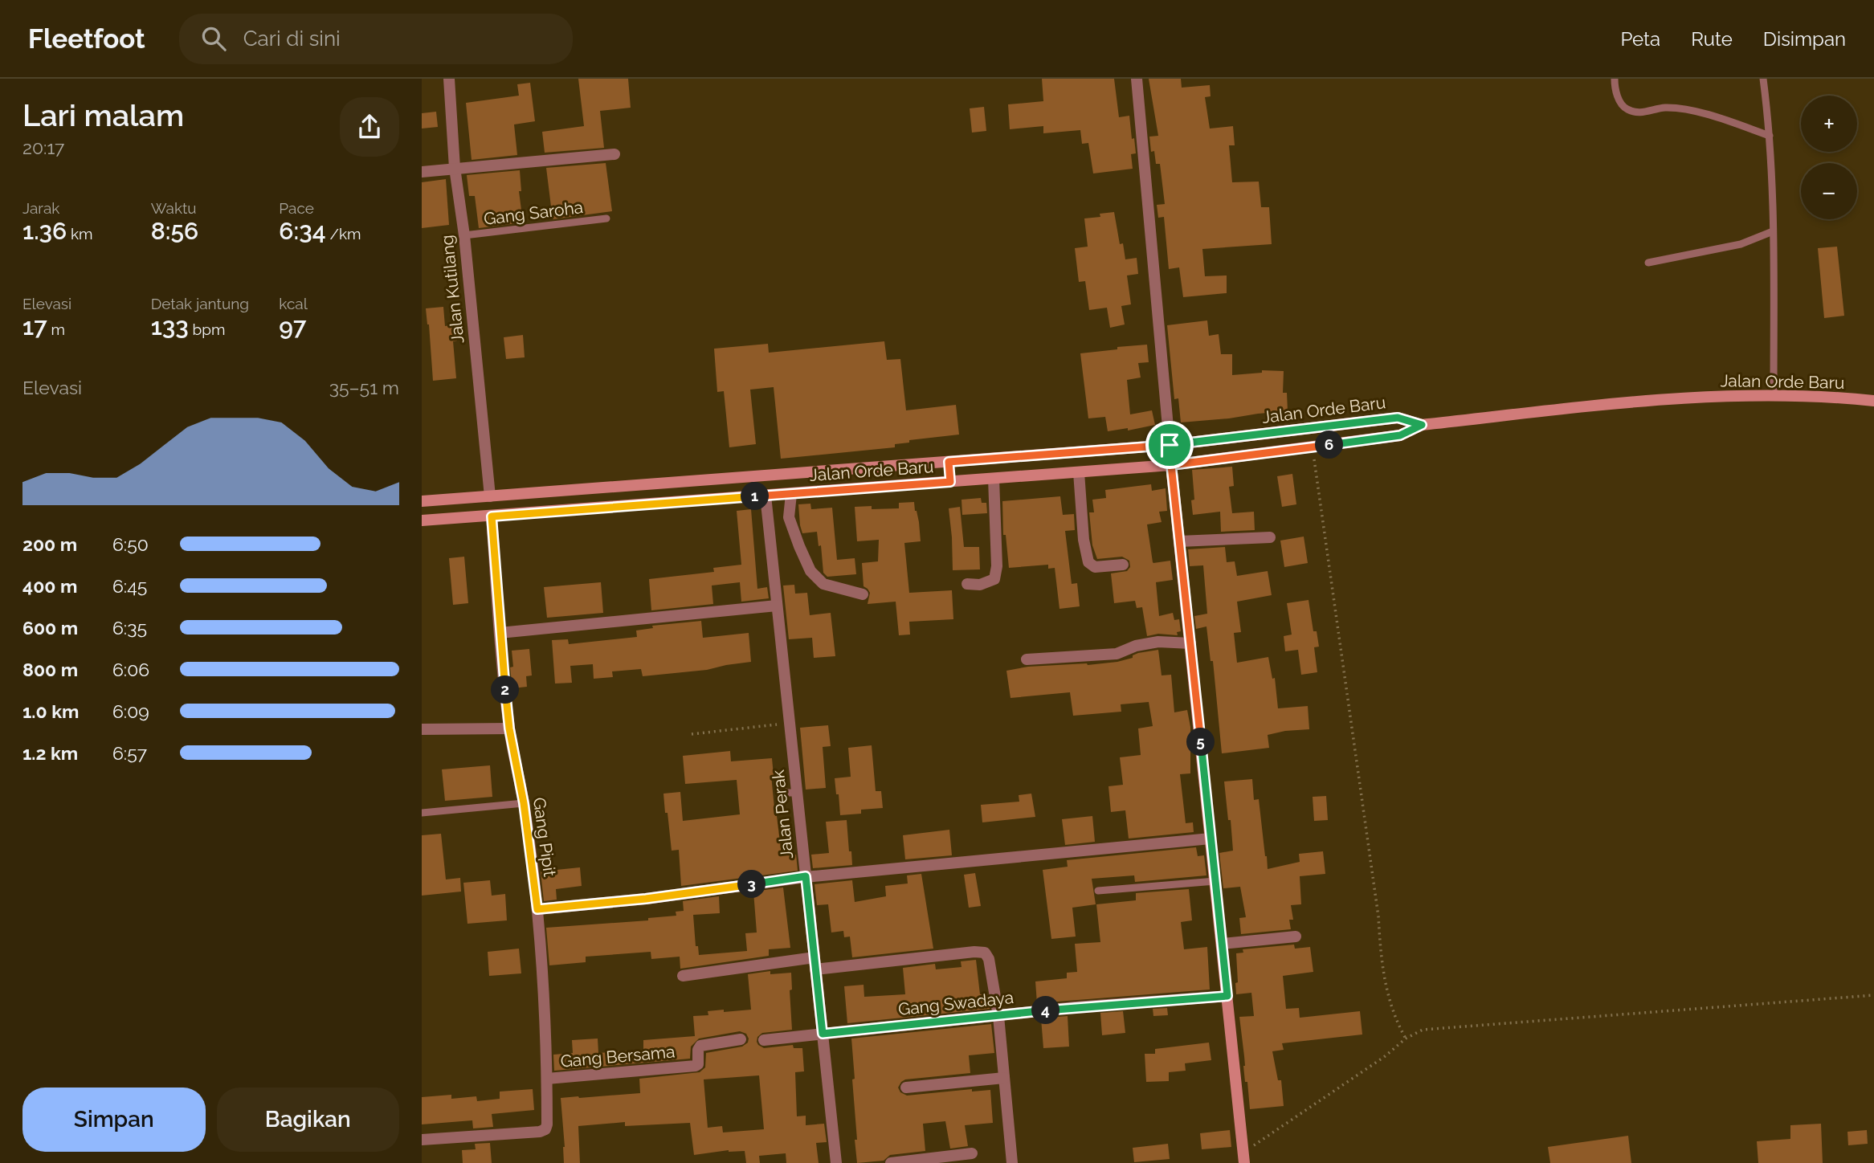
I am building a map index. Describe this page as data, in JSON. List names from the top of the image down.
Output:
{
  "streets": {
    "main road": ["Jalan Orde Baru"],
    "street": [
      "Jalan Kutilang",
      "Jalan Perak",
      "Gang Pipit",
      "Gang Swadaya",
      "Gang Bersama"
    ],
    "lane": ["Gang Saroha"]
  },
  "crossings": [
    ["Gang Saroha", "Jalan Kutilang"],
    ["Jalan Kutilang", "Jalan Orde Baru"],
    ["Jalan Orde Baru", "Jalan Perak"],
    ["Jalan Orde Baru", "Gang Pipit"],
    ["Jalan Perak", "Gang Swadaya"],
    ["Gang Pipit", "Gang Bersama"]
  ],
  "page": {
    "header": "Fleetfoot",
    "search": "Cari di sini",
    "nav": ["Peta", "Rute", "Disimpan"],
    "heading": ["Lari malam", "20:17"],
    "map_buttons": ["+", "−"],
    "stats": [
      ["Jarak", "1.36 km"],
      ["Waktu", "8:56"],
      ["Pace", "6:34 /km"],
      ["Elevasi", "17 m"],
      ["Detak jantung", "133 bpm"],
      ["kcal", "97"]
    ],
    "chart": ["Elevasi", "35–51 m"],
    "pins": [
      "6",
      "1",
      "2",
      "5",
      "3",
      "4"
    ],
    "list": [
      {
        "name": "200 m",
        "note": "6:50"
      },
      {
        "name": "400 m",
        "note": "6:45"
      },
      {
        "name": "600 m",
        "note": "6:35"
      },
      {
        "name": "800 m",
        "note": "6:06"
      },
      {
        "name": "1.0 km",
        "note": "6:09"
      },
      {
        "name": "1.2 km",
        "note": "6:57"
      }
    ],
    "buttons": ["Simpan", "Bagikan"]
  }
}
